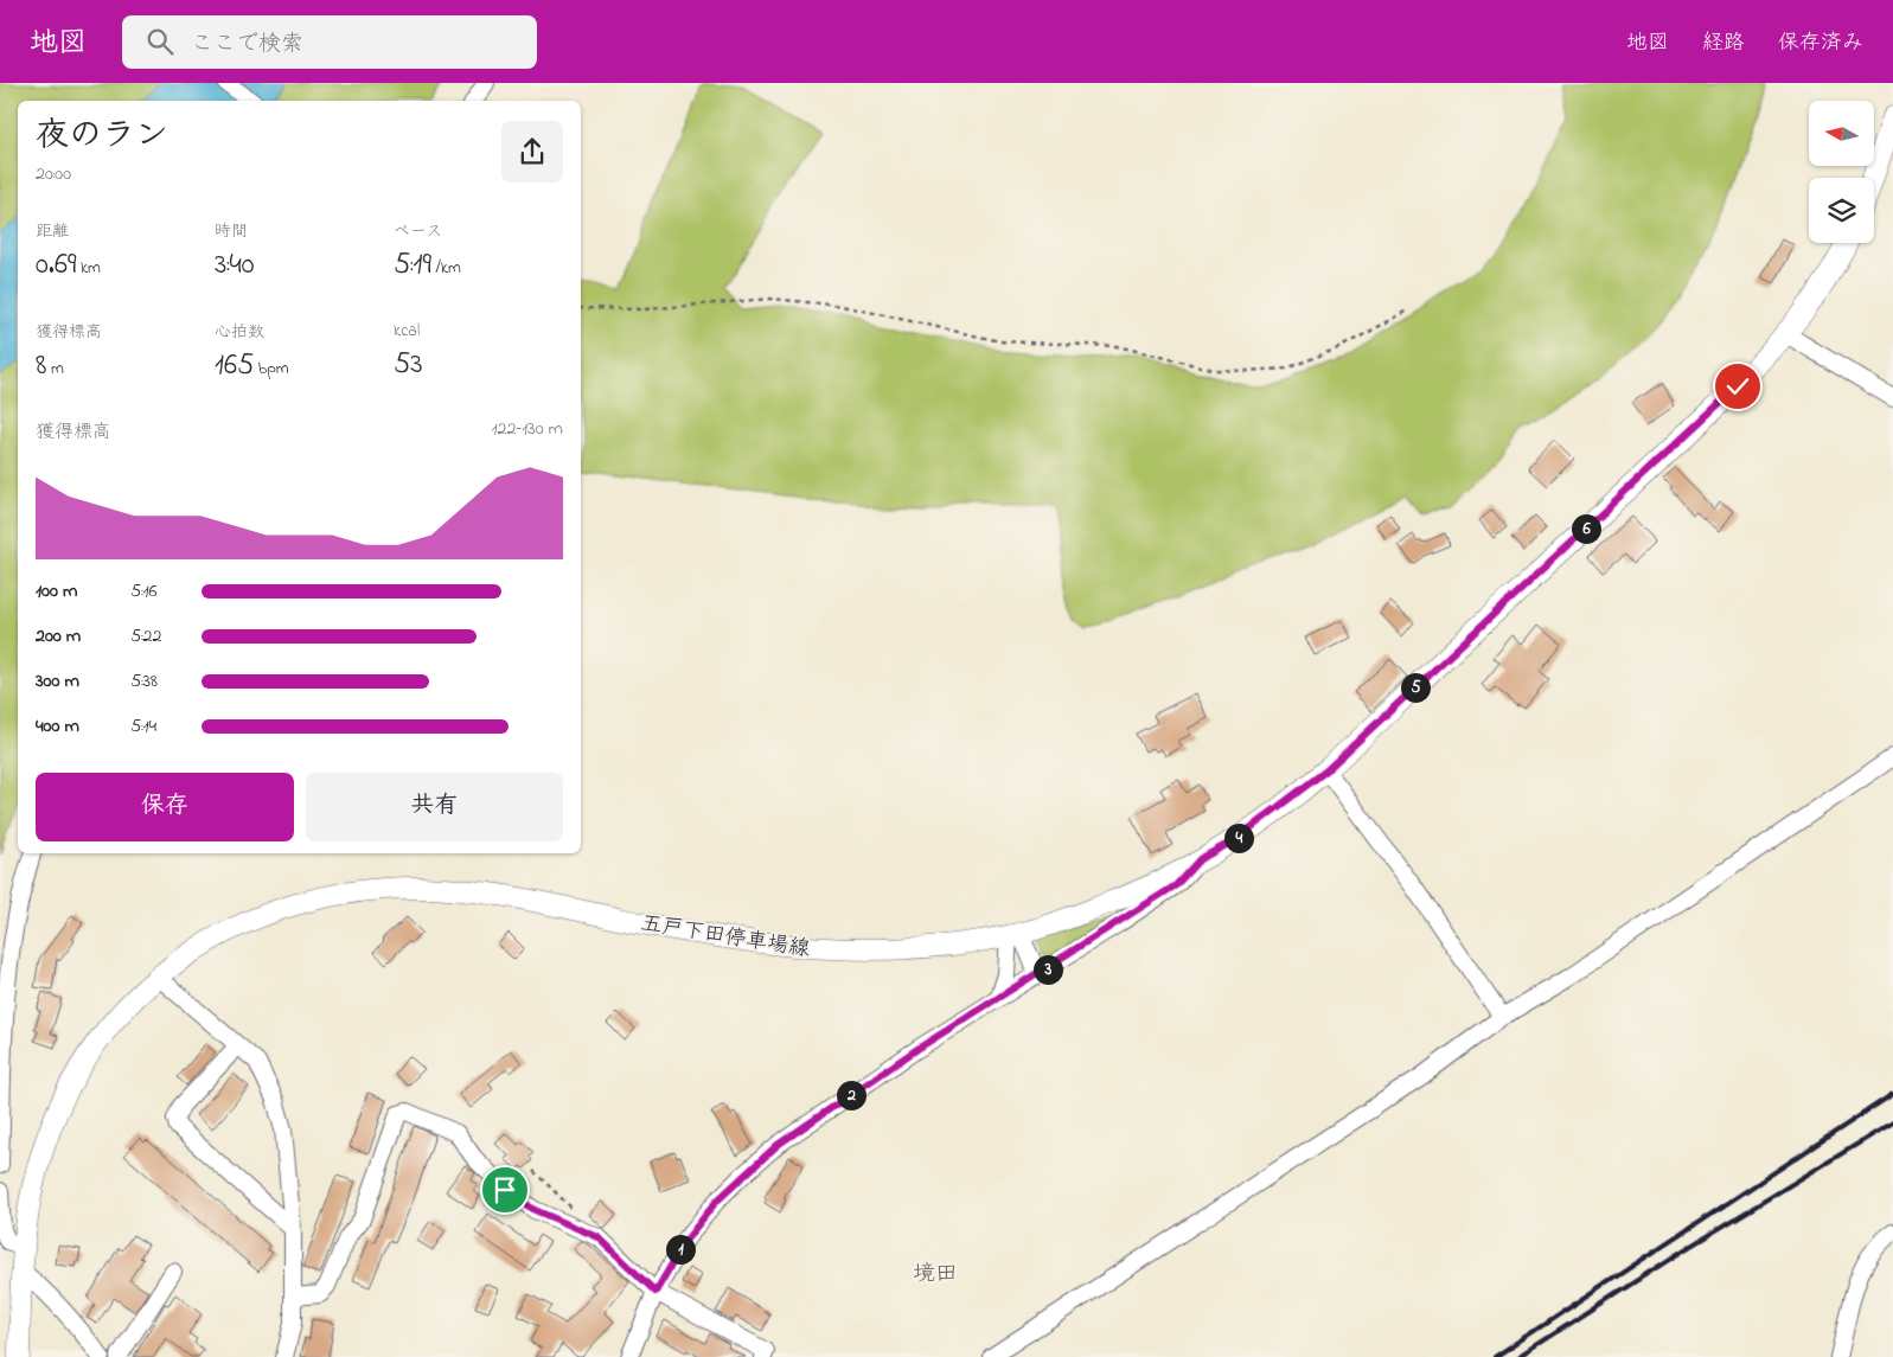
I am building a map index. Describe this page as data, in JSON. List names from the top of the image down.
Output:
{
  "streets": {
    "main road": ["五戸下田停車場線"]
  },
  "districts": ["境田"],
  "north": "left",
  "page": {
    "header": "地図",
    "search": "ここで検索",
    "nav": ["地図", "経路", "保存済み"],
    "heading": ["夜のラン", "20:00"],
    "stats": [
      ["距離", "0.69 km"],
      ["時間", "3:40"],
      ["ペース", "5:19 /km"],
      ["獲得標高", "8 m"],
      ["心拍数", "165 bpm"],
      ["kcal", "53"]
    ],
    "chart": ["獲得標高", "122–130 m"],
    "pins": [
      "6",
      "5",
      "4",
      "3",
      "2",
      "1"
    ],
    "list": [
      {
        "name": "100 m",
        "note": "5:16"
      },
      {
        "name": "200 m",
        "note": "5:22"
      },
      {
        "name": "300 m",
        "note": "5:38"
      },
      {
        "name": "400 m",
        "note": "5:14"
      }
    ],
    "buttons": ["保存", "共有"]
  }
}
